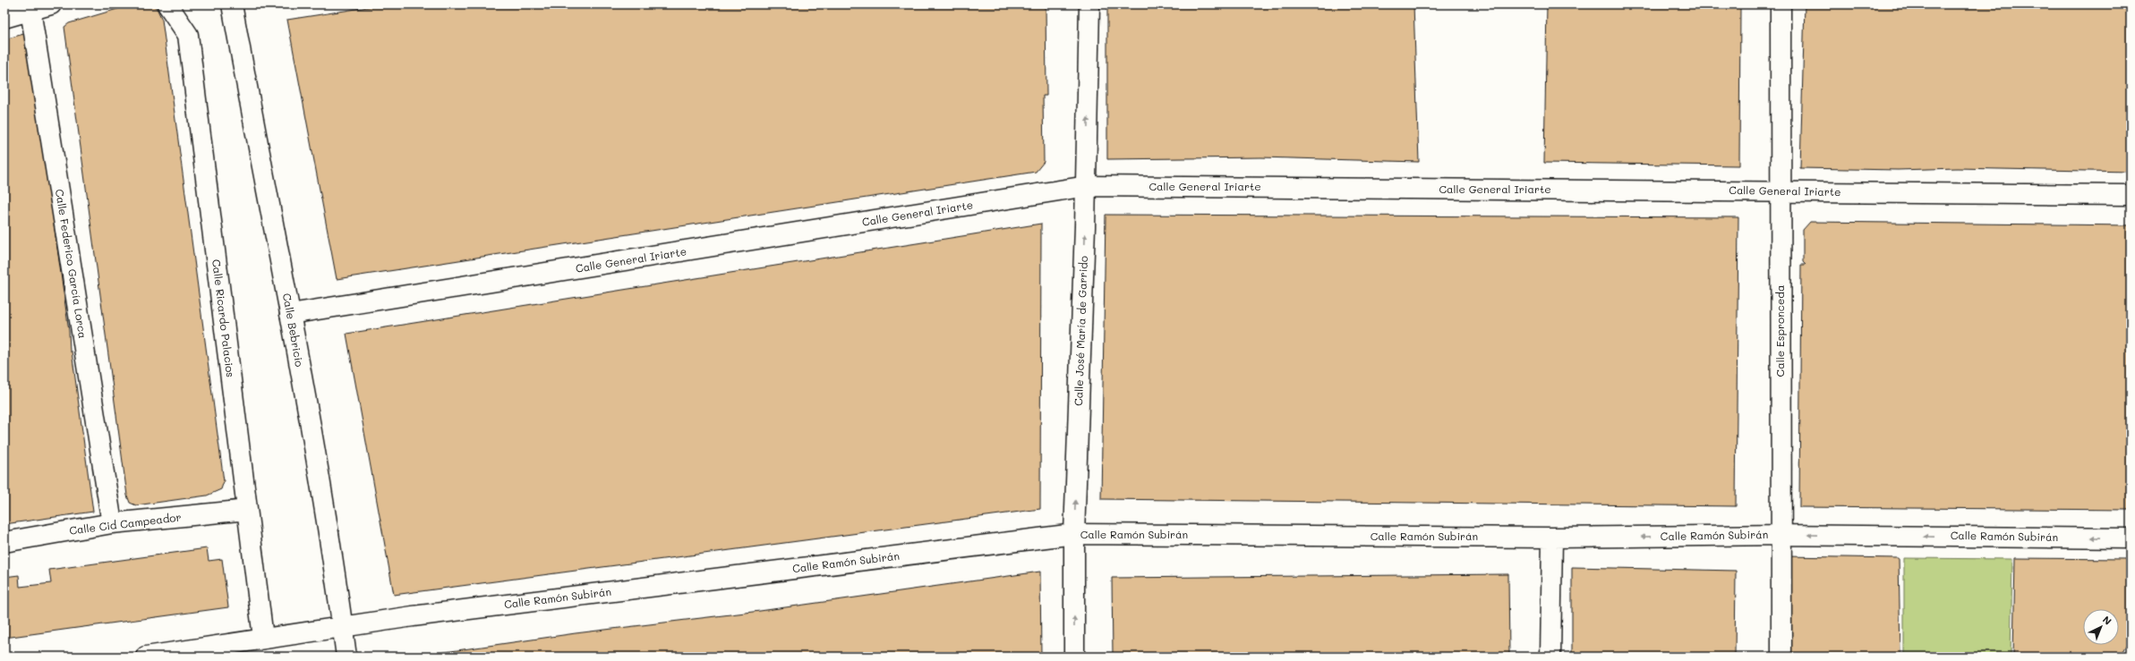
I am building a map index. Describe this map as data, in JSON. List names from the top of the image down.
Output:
{
  "streets": {
    "street": [
      "Calle General Iriarte",
      "Calle Federico García Lorca",
      "Calle Ricardo Palacios",
      "Calle Bebricio",
      "Calle José María de Garrido",
      "Calle Espronceda",
      "Calle Cid Campeador",
      "Calle Ramón Subirán"
    ]
  },
  "crossings": [
    ["Calle General Iriarte", "Calle Bebricio"],
    ["Calle General Iriarte", "Calle José María de Garrido"],
    ["Calle General Iriarte", "Calle Espronceda"],
    ["Calle Federico García Lorca", "Calle Cid Campeador"],
    ["Calle Ricardo Palacios", "Calle Cid Campeador"],
    ["Calle Ricardo Palacios", "Calle Ramón Subirán"],
    ["Calle Bebricio", "Calle Ramón Subirán"],
    ["Calle José María de Garrido", "Calle Ramón Subirán"],
    ["Calle Espronceda", "Calle Ramón Subirán"]
  ],
  "one_way": ["Calle José María de Garrido"],
  "north": "top right"
}
